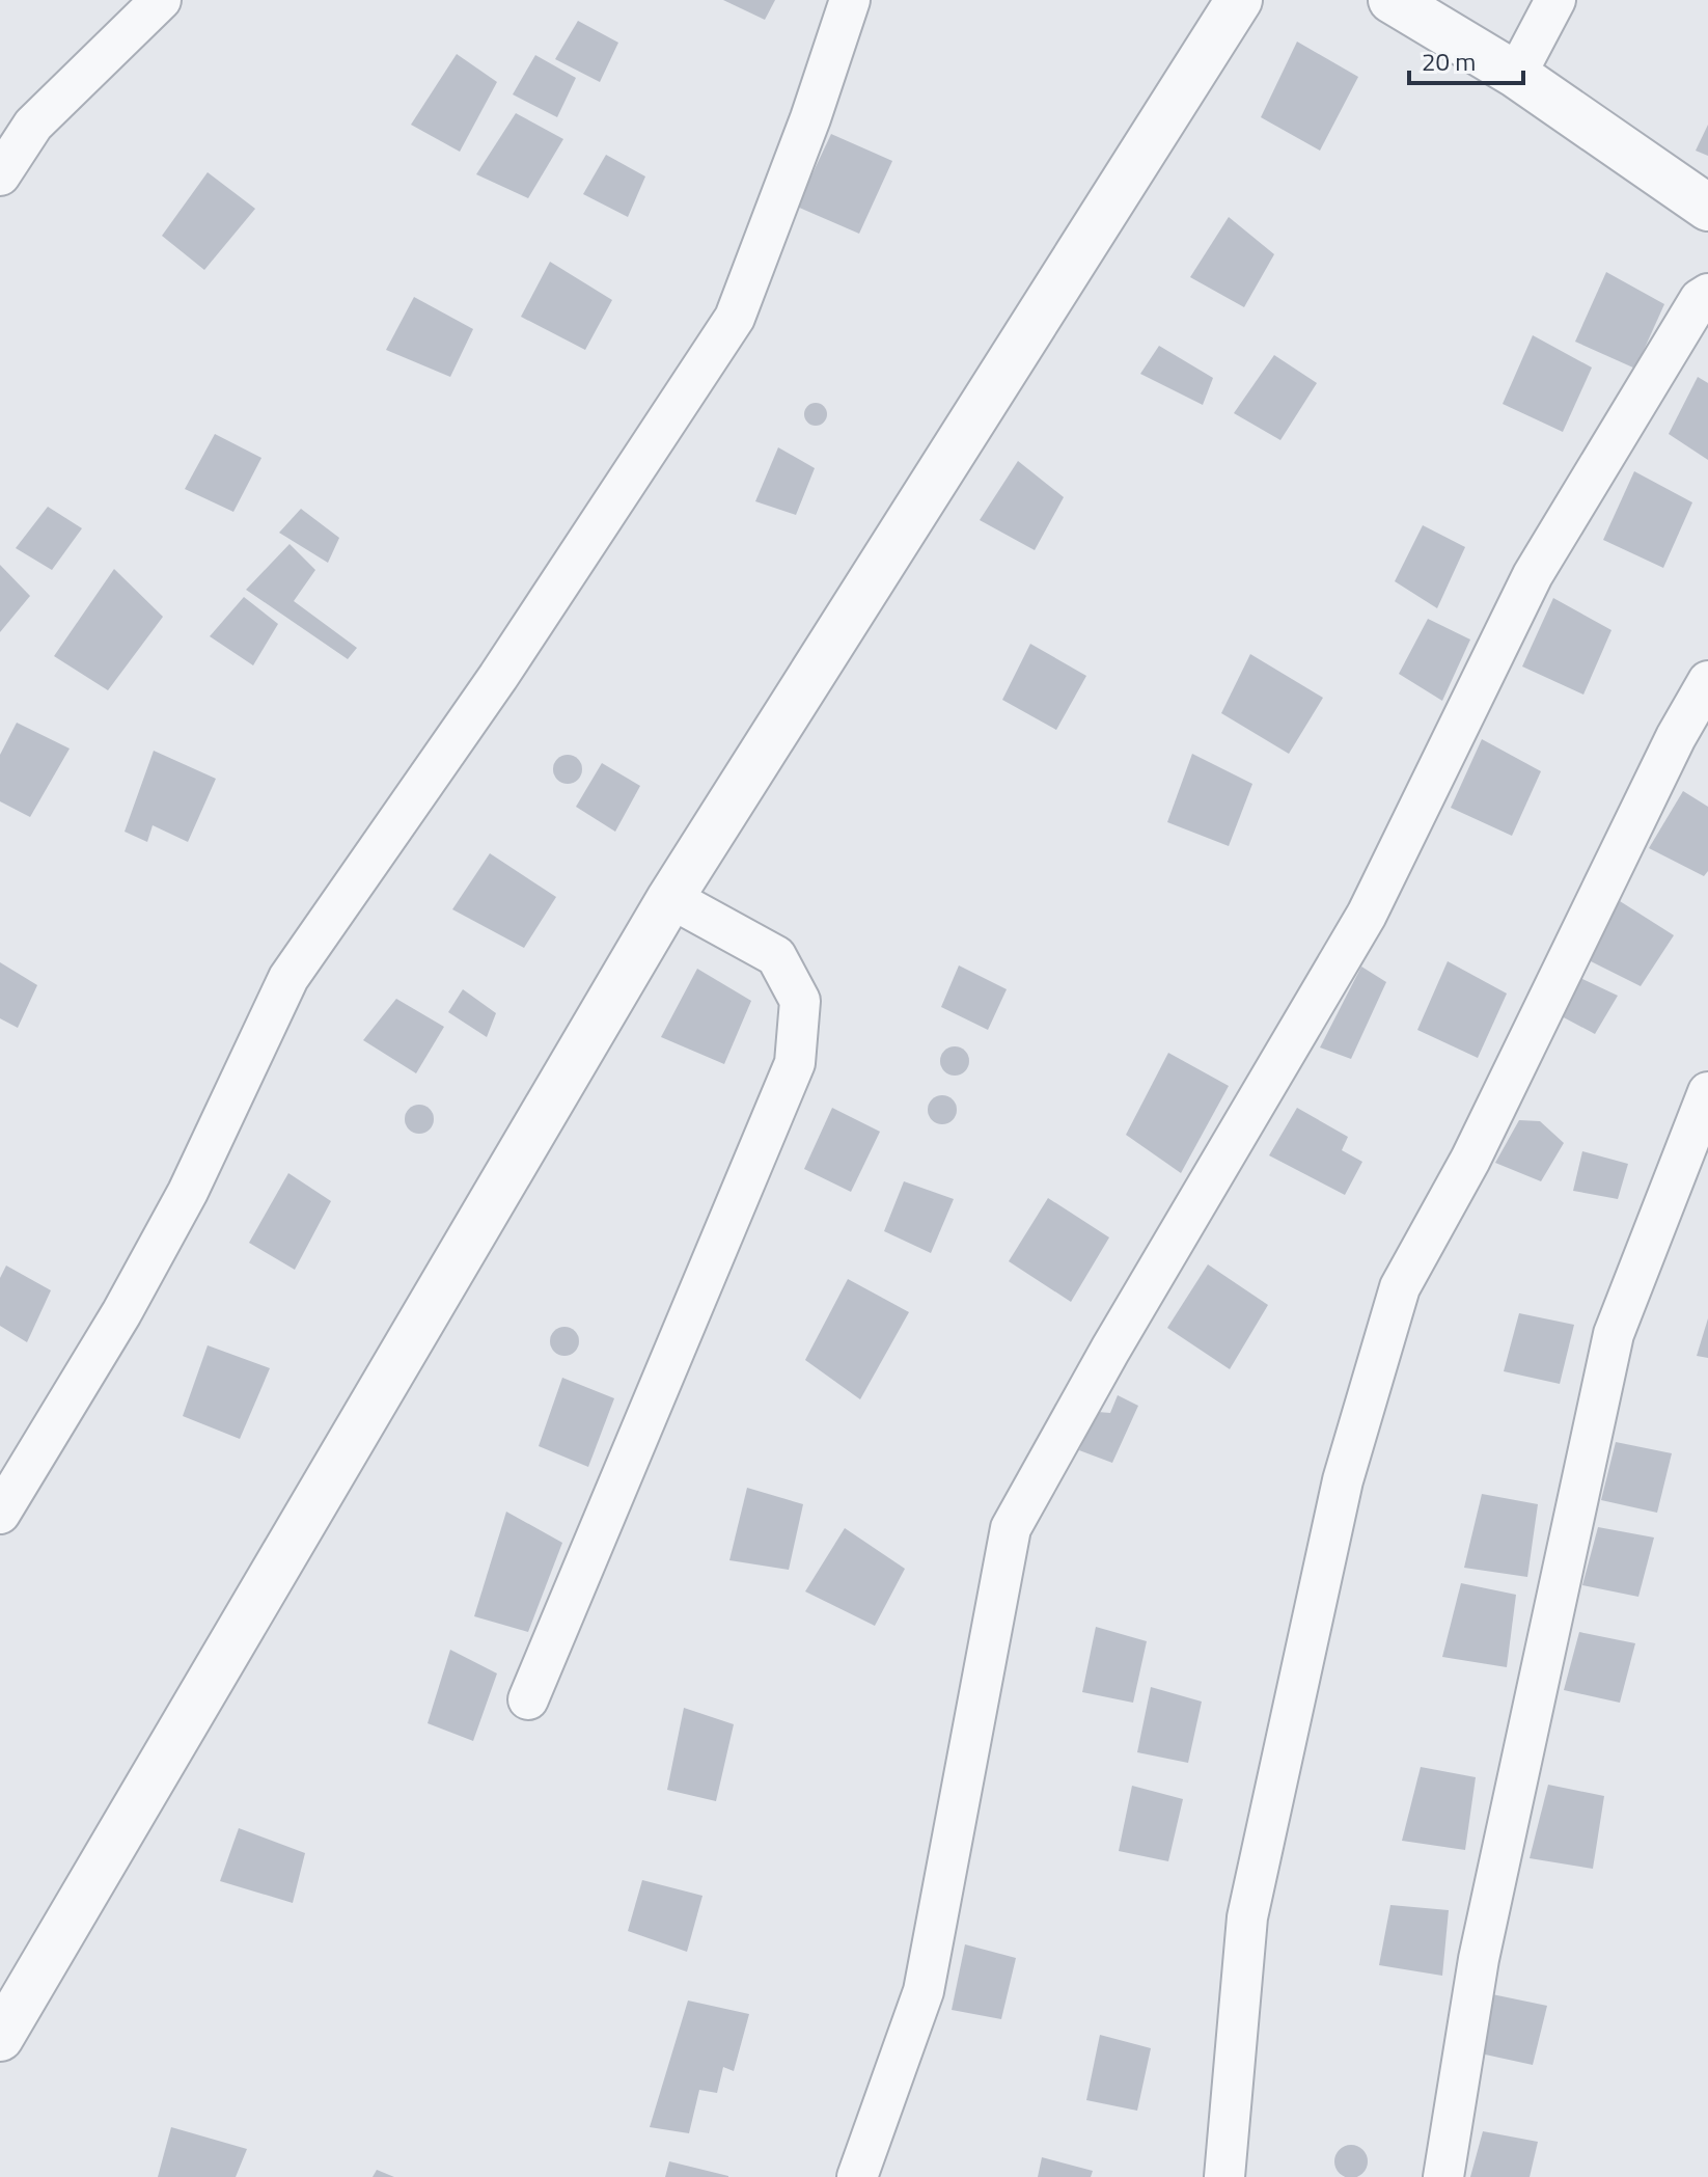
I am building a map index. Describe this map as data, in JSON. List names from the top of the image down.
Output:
{
  "scale_bar": "20 m"
}
